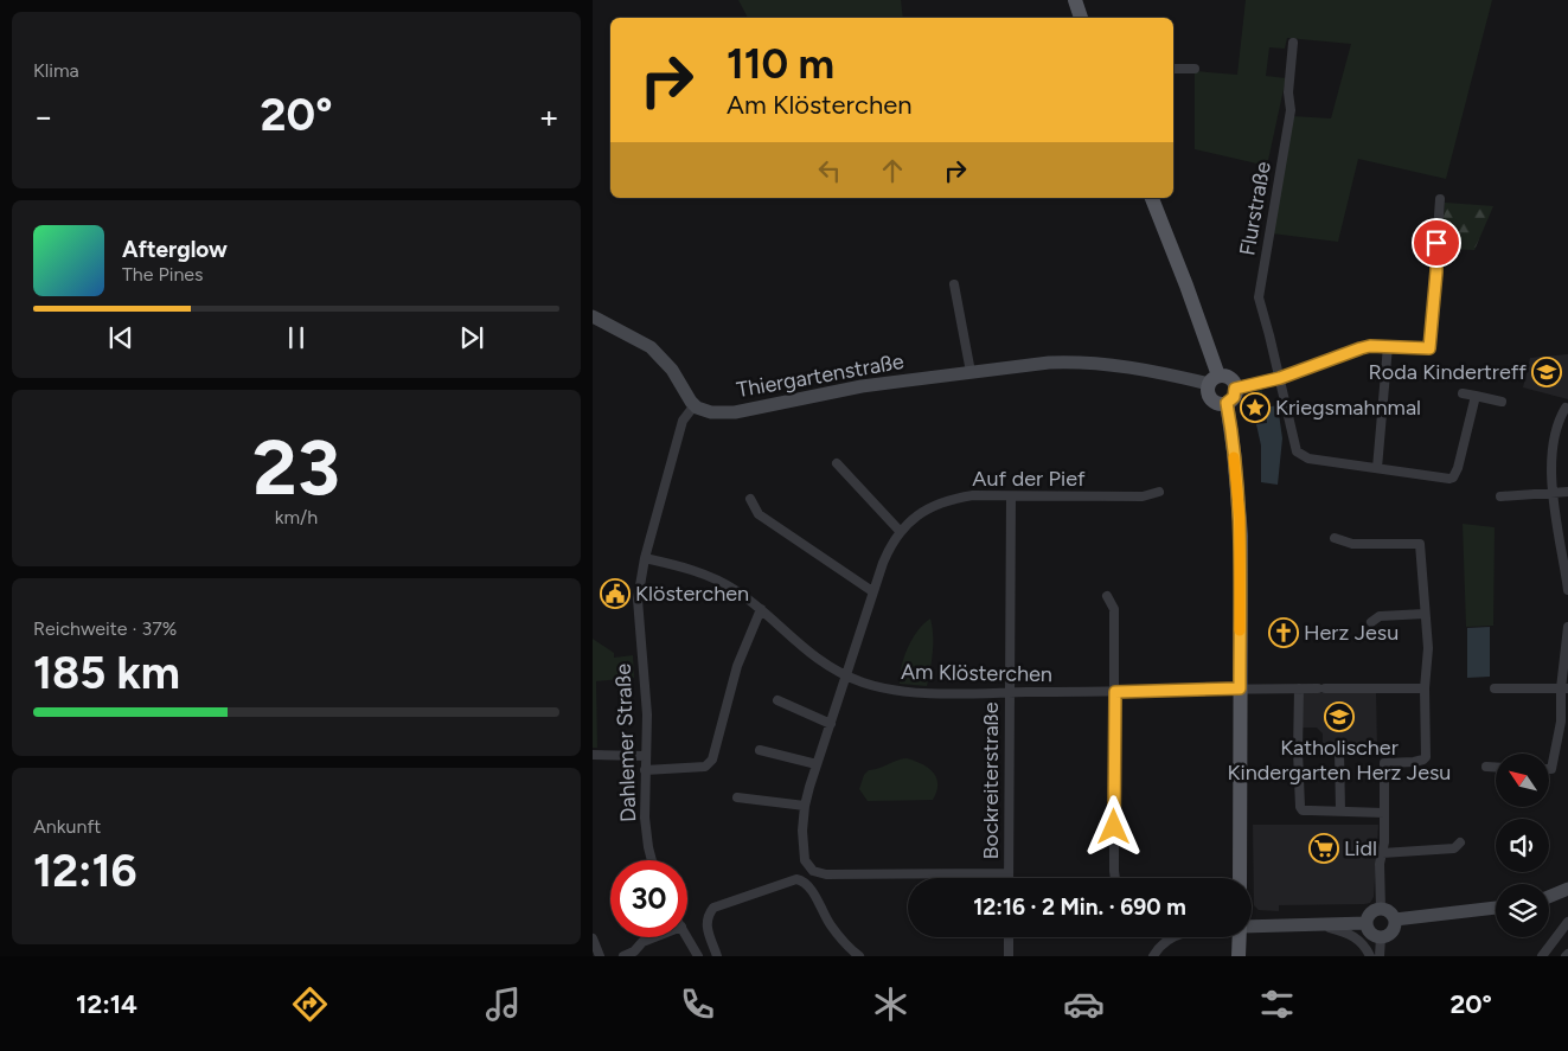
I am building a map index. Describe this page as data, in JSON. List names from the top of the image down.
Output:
{
  "streets": {
    "main road": ["Thiergartenstraße"],
    "street": [
      "Flurstraße",
      "Auf der Pief",
      "Am Klösterchen",
      "Dahlemer Straße",
      "Bockreiterstraße"
    ]
  },
  "crossings": [
    ["Thiergartenstraße", "Dahlemer Straße"],
    ["Auf der Pief", "Am Klösterchen"],
    ["Auf der Pief", "Bockreiterstraße"],
    ["Am Klösterchen", "Dahlemer Straße"],
    ["Am Klösterchen", "Bockreiterstraße"]
  ],
  "places": {
    "school or university": ["Roda Kindertreff", "Katholischer Kindergarten Herz Jesu"],
    "place": ["Kriegsmahnmal"],
    "public building": ["Klösterchen"],
    "church": ["Herz Jesu"],
    "supermarket": ["Lidl"]
  },
  "north": "top left",
  "page": {
    "tile": [
      "Klima",
      ["23", "km/h"],
      ["Reichweite · 37%", "185 km"],
      ["Ankunft", "12:16"]
    ],
    "turn": ["110 m", "Am Klösterchen"],
    "heat": ["−", "20°", "+"],
    "song": ["Afterglow", "The Pines"],
    "limit": "30",
    "trip": "12:16 · 2 Min. · 690 m",
    "tabs": ["12:14", "20°"]
  }
}
